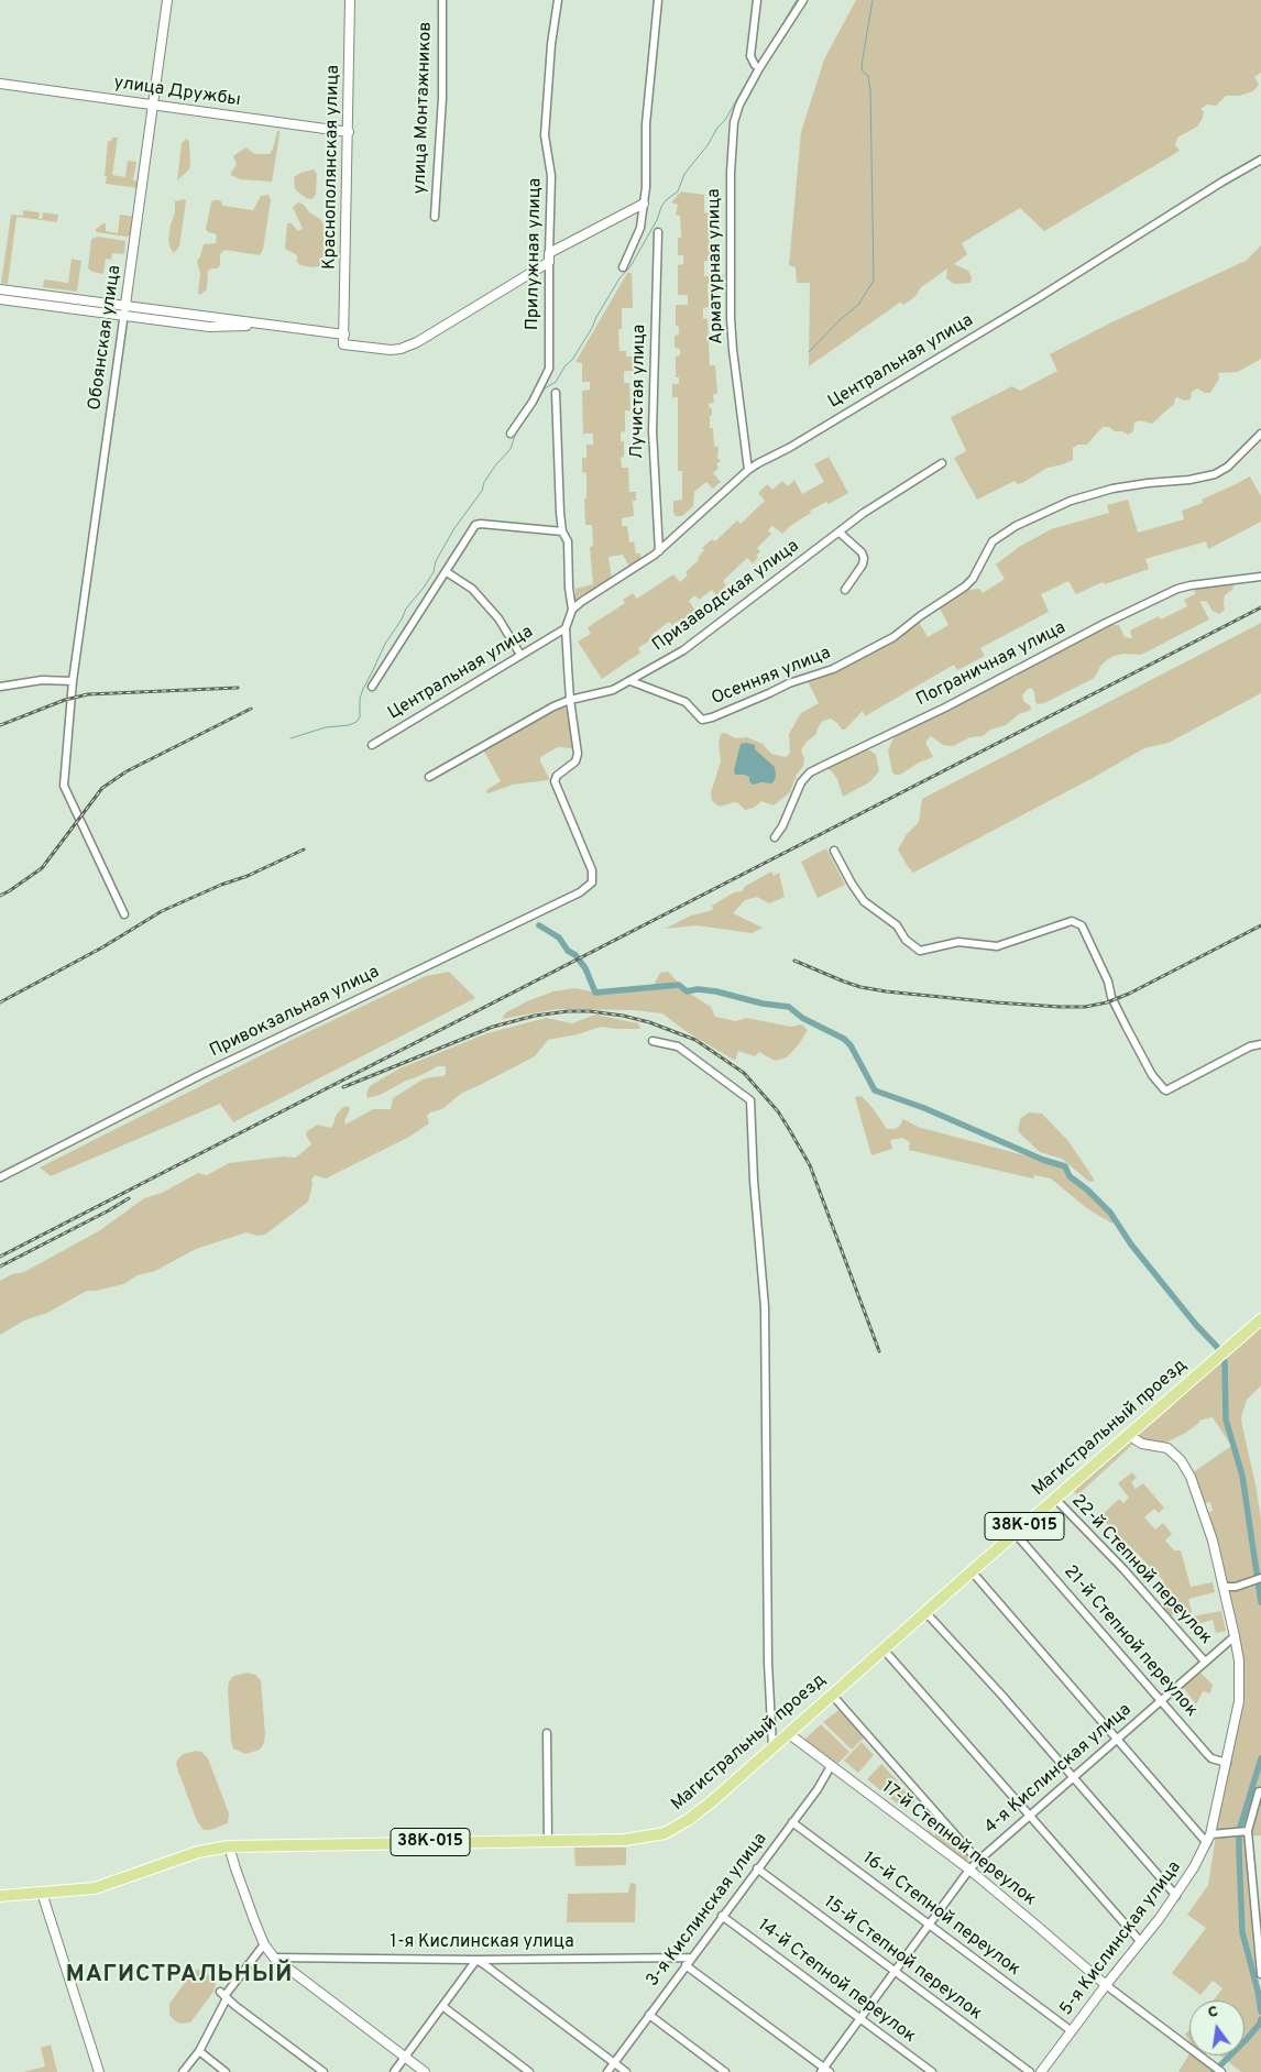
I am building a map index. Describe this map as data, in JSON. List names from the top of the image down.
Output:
{
  "streets": {
    "main road": ["Магистральный проезд", "38К-015"],
    "street": [
      "улица Дружбы",
      "улица Монтажников",
      "Краснополянская улица",
      "Прилужная улица",
      "Арматурная улица",
      "Обоянская улица",
      "Центральная улица",
      "Лучистая улица",
      "Призаводская улица",
      "Пограничная улица",
      "Осенняя улица",
      "Привокзальная улица",
      "22-й Степной переулок",
      "21-й Степной переулок",
      "4-я Кислинская улица",
      "17-й Степной переулок",
      "3-я Кислинская улица",
      "16-й Степной переулок",
      "5-я Кислинская улица",
      "1-я Кислинская улица",
      "15-й Степной переулок",
      "14-й Степной переулок"
    ]
  },
  "crossings": [
    ["улица Дружбы", "Краснополянская улица"],
    ["улица Дружбы", "Обоянская улица"],
    ["Арматурная улица", "Центральная улица"],
    ["Центральная улица", "Лучистая улица"],
    ["Призаводская улица", "Осенняя улица"],
    ["Призаводская улица", "Привокзальная улица"],
    ["Магистральный проезд", "22-й Степной переулок"],
    ["Магистральный проезд", "21-й Степной переулок"],
    ["Магистральный проезд", "17-й Степной переулок"],
    ["Магистральный проезд", "5-я Кислинская улица"],
    ["22-й Степной переулок", "4-я Кислинская улица"],
    ["21-й Степной переулок", "4-я Кислинская улица"],
    ["21-й Степной переулок", "5-я Кислинская улица"],
    ["4-я Кислинская улица", "17-й Степной переулок"],
    ["4-я Кислинская улица", "16-й Степной переулок"],
    ["4-я Кислинская улица", "5-я Кислинская улица"],
    ["4-я Кислинская улица", "15-й Степной переулок"],
    ["4-я Кислинская улица", "14-й Степной переулок"],
    ["17-й Степной переулок", "3-я Кислинская улица"],
    ["17-й Степной переулок", "5-я Кислинская улица"],
    ["3-я Кислинская улица", "16-й Степной переулок"],
    ["3-я Кислинская улица", "1-я Кислинская улица"],
    ["3-я Кислинская улица", "15-й Степной переулок"],
    ["3-я Кислинская улица", "14-й Степной переулок"],
    ["16-й Степной переулок", "5-я Кислинская улица"]
  ],
  "districts": ["МАГИСТРАЛЬНЫЙ"],
  "north": "top"
}
